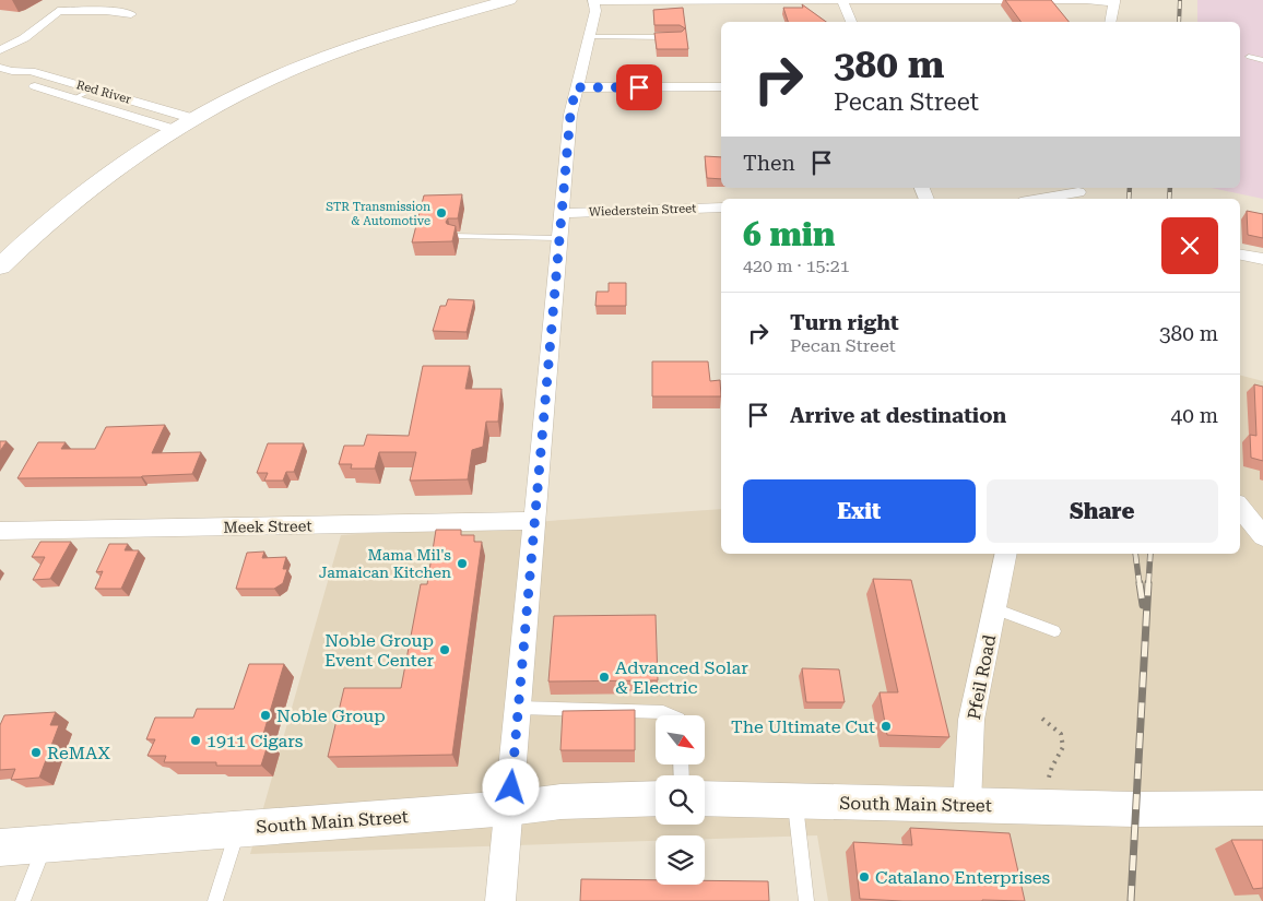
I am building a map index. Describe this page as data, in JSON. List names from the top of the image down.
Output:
{
  "streets": {
    "street": [
      "Red River",
      "Wiederstein Street",
      "Meek Street",
      "Pfeil Road",
      "South Main Street"
    ]
  },
  "crossings": [
    ["Pfeil Road", "South Main Street"]
  ],
  "places": [
    "STR Transmission & Automotive",
    "Mama Mil's Jamaican Kitchen",
    "Noble Group Event Center",
    "Advanced Solar & Electric",
    "Noble Group",
    "The Ultimate Cut",
    "1911 Cigars",
    "ReMAX",
    "Catalano Enterprises"
  ],
  "north": "bottom right",
  "page": {
    "turn": ["380 m", "Pecan Street"],
    "then": "Then",
    "heading": ["6 min", "420 m · 15:21"],
    "list": [
      {
        "name": "Turn right",
        "note": "Pecan Street",
        "value": "380 m"
      },
      {
        "name": "Arrive at destination",
        "value": "40 m"
      }
    ],
    "buttons": ["Exit", "Share"]
  }
}
